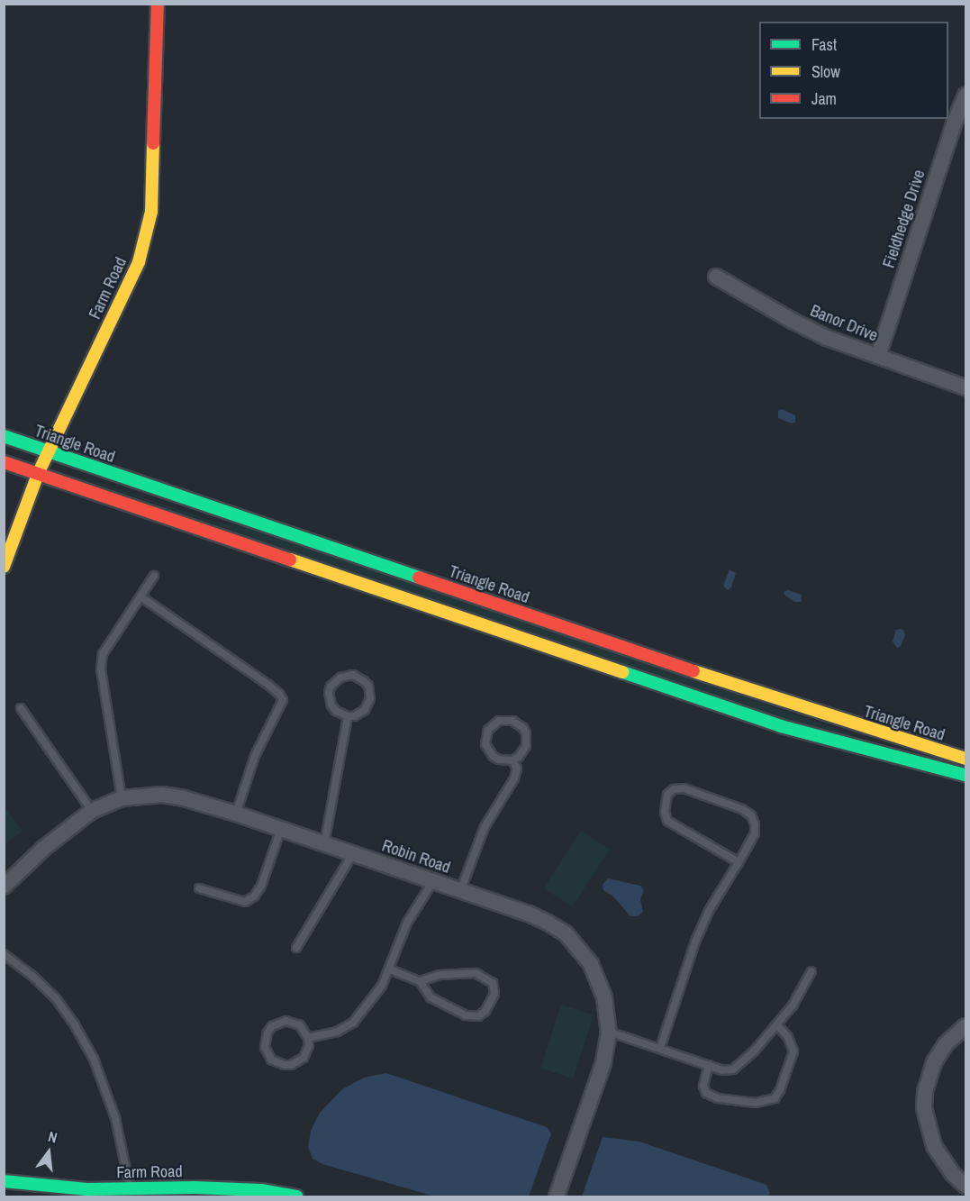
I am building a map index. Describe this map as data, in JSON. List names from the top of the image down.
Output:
{
  "streets": {
    "street": [
      "Fieldhedge Drive",
      "Farm Road",
      "Banor Drive",
      "Triangle Road",
      "Robin Road"
    ]
  },
  "crossings": [
    ["Fieldhedge Drive", "Banor Drive"],
    ["Farm Road", "Triangle Road"]
  ],
  "legend": ["Fast", "Slow", "Jam"],
  "north": "top"
}
